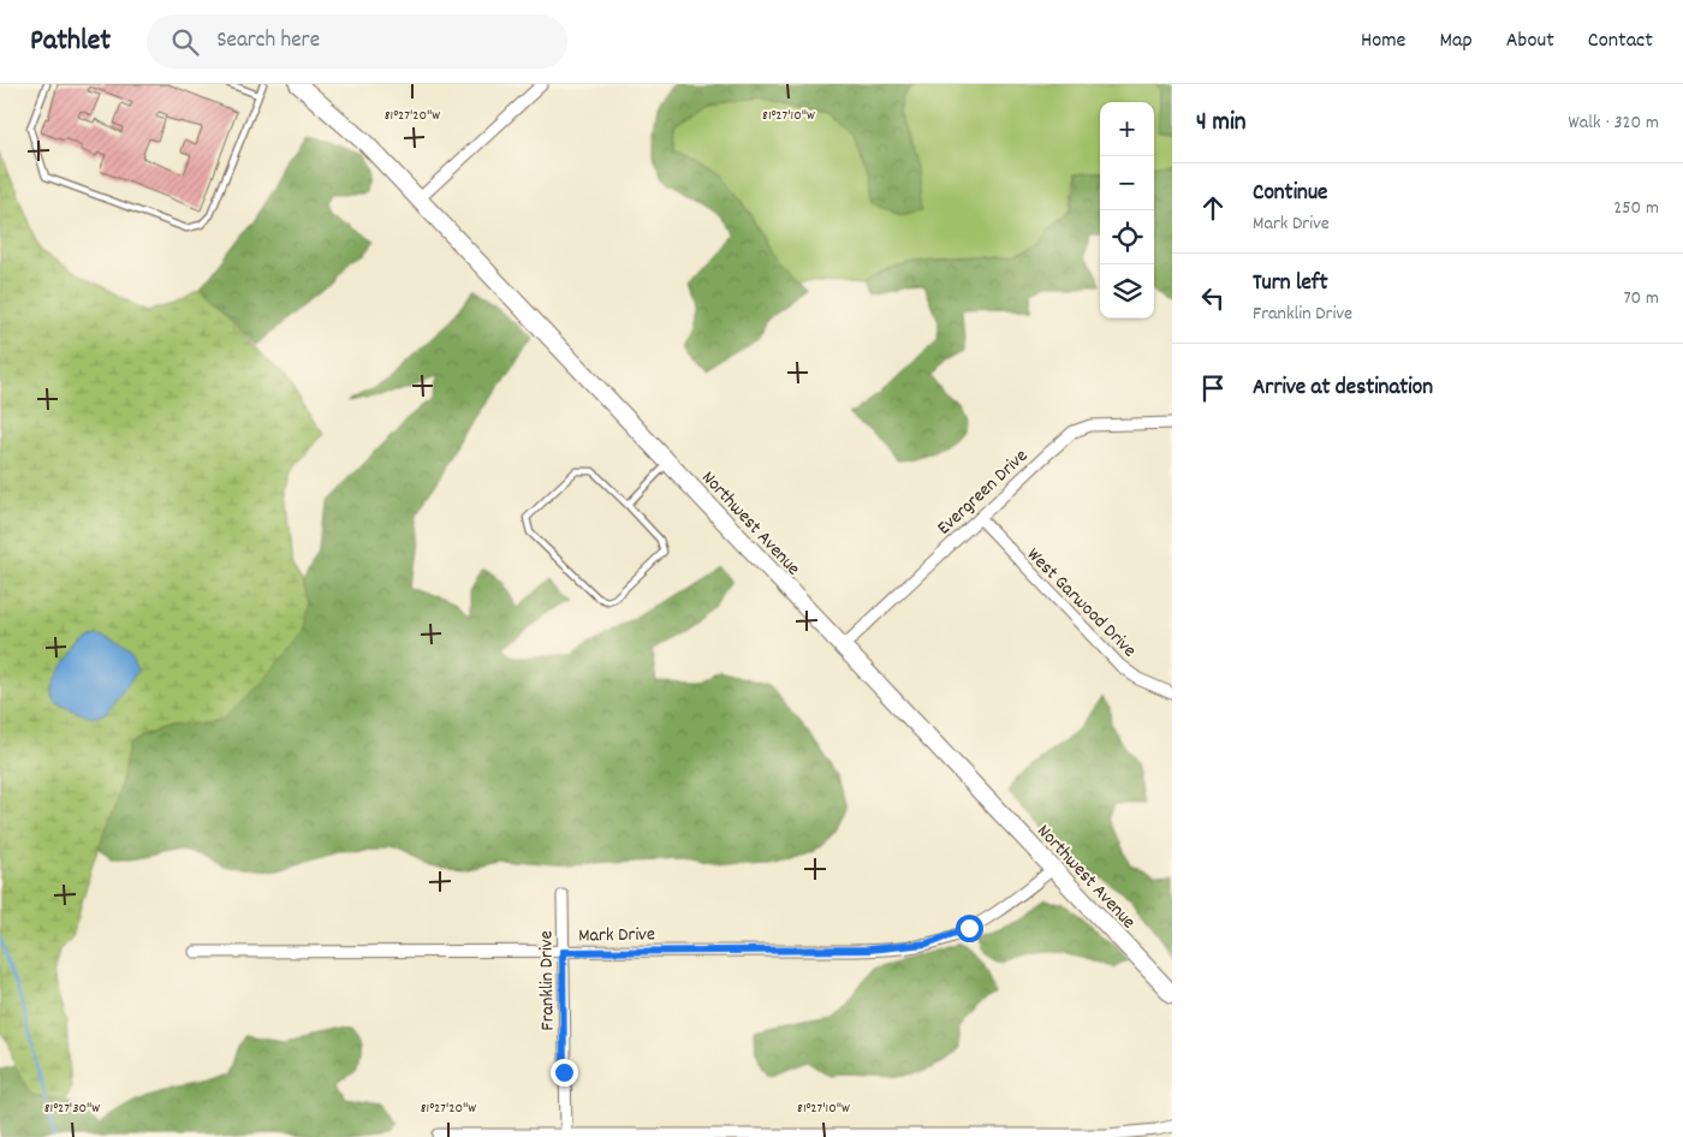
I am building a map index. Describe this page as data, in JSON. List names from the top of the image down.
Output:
{
  "streets": {
    "street": [
      "Evergreen Drive",
      "Northwest Avenue",
      "West Garwood Drive",
      "Mark Drive",
      "Franklin Drive"
    ]
  },
  "crossings": [
    ["Evergreen Drive", "Northwest Avenue"],
    ["Evergreen Drive", "West Garwood Drive"],
    ["Northwest Avenue", "Mark Drive"],
    ["Mark Drive", "Franklin Drive"]
  ],
  "page": {
    "header": "Pathlet",
    "search": "Search here",
    "nav": [
      "Home",
      "Map",
      "About",
      "Contact"
    ],
    "heading": ["4 min", "Walk · 320 m"],
    "map_buttons": ["+", "−"],
    "list": [
      ["Continue", "Mark Drive", "250 m"],
      ["Turn left", "Franklin Drive", "70 m"],
      "Arrive at destination"
    ]
  },
  "coordinates": ["81°27'20\"W", "81°27'10\"W", "81°27'30\"W"]
}
